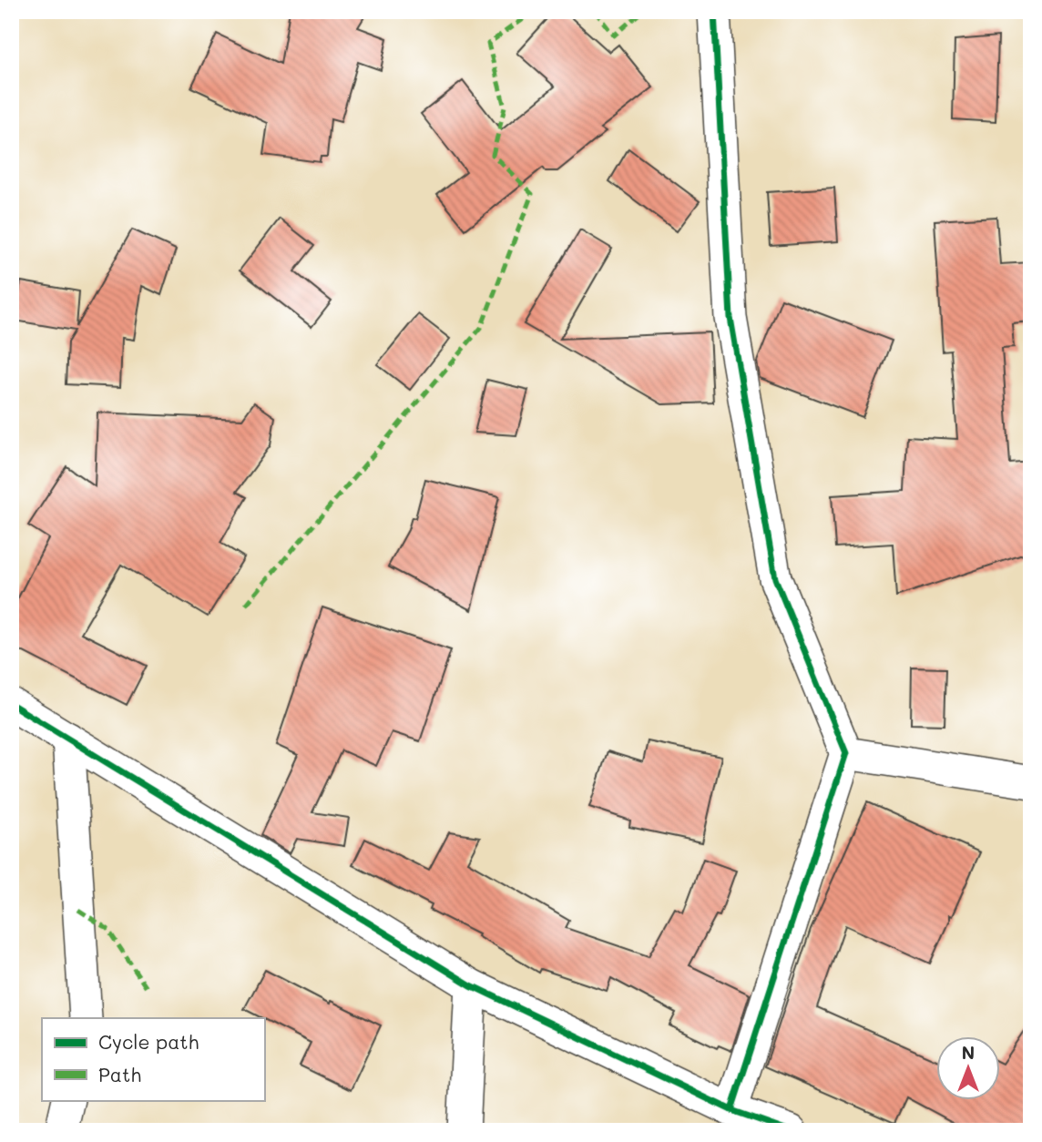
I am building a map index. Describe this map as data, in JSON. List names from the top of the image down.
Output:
{
  "legend": ["Cycle path", "Path"],
  "north": "top"
}
